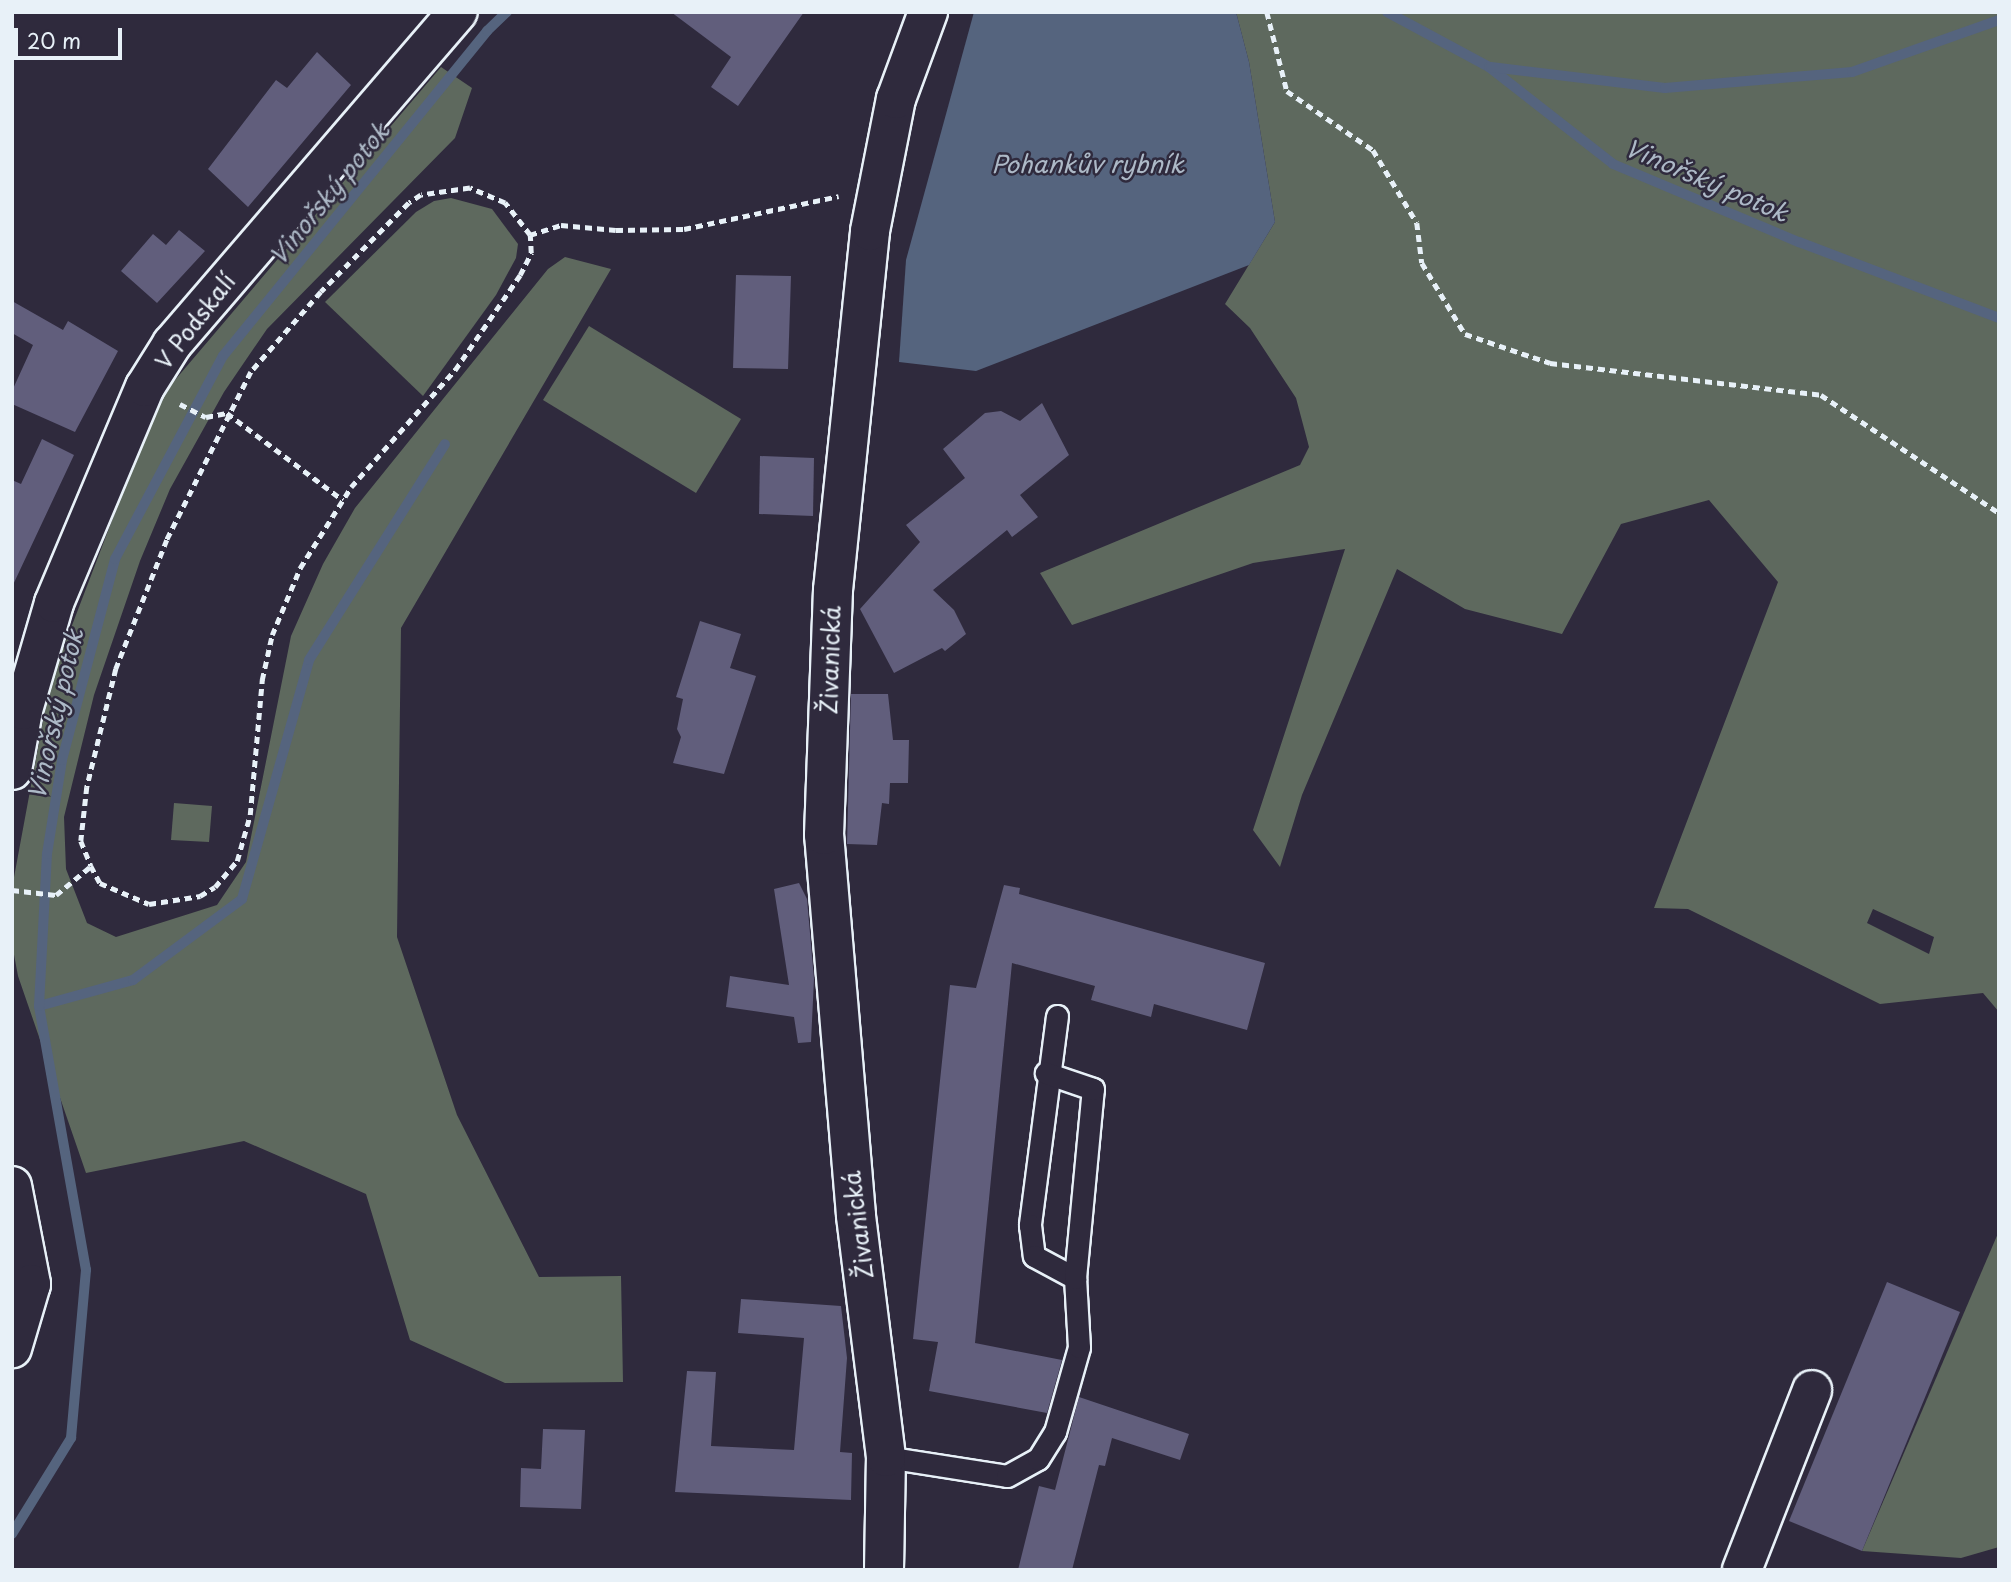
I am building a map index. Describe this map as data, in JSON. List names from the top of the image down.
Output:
{
  "streets": {
    "street": ["V Podskalí", "Živanická"]
  },
  "water": ["Pohankův rybník", "Vinořský potok"],
  "scale_bar": "20 m"
}
